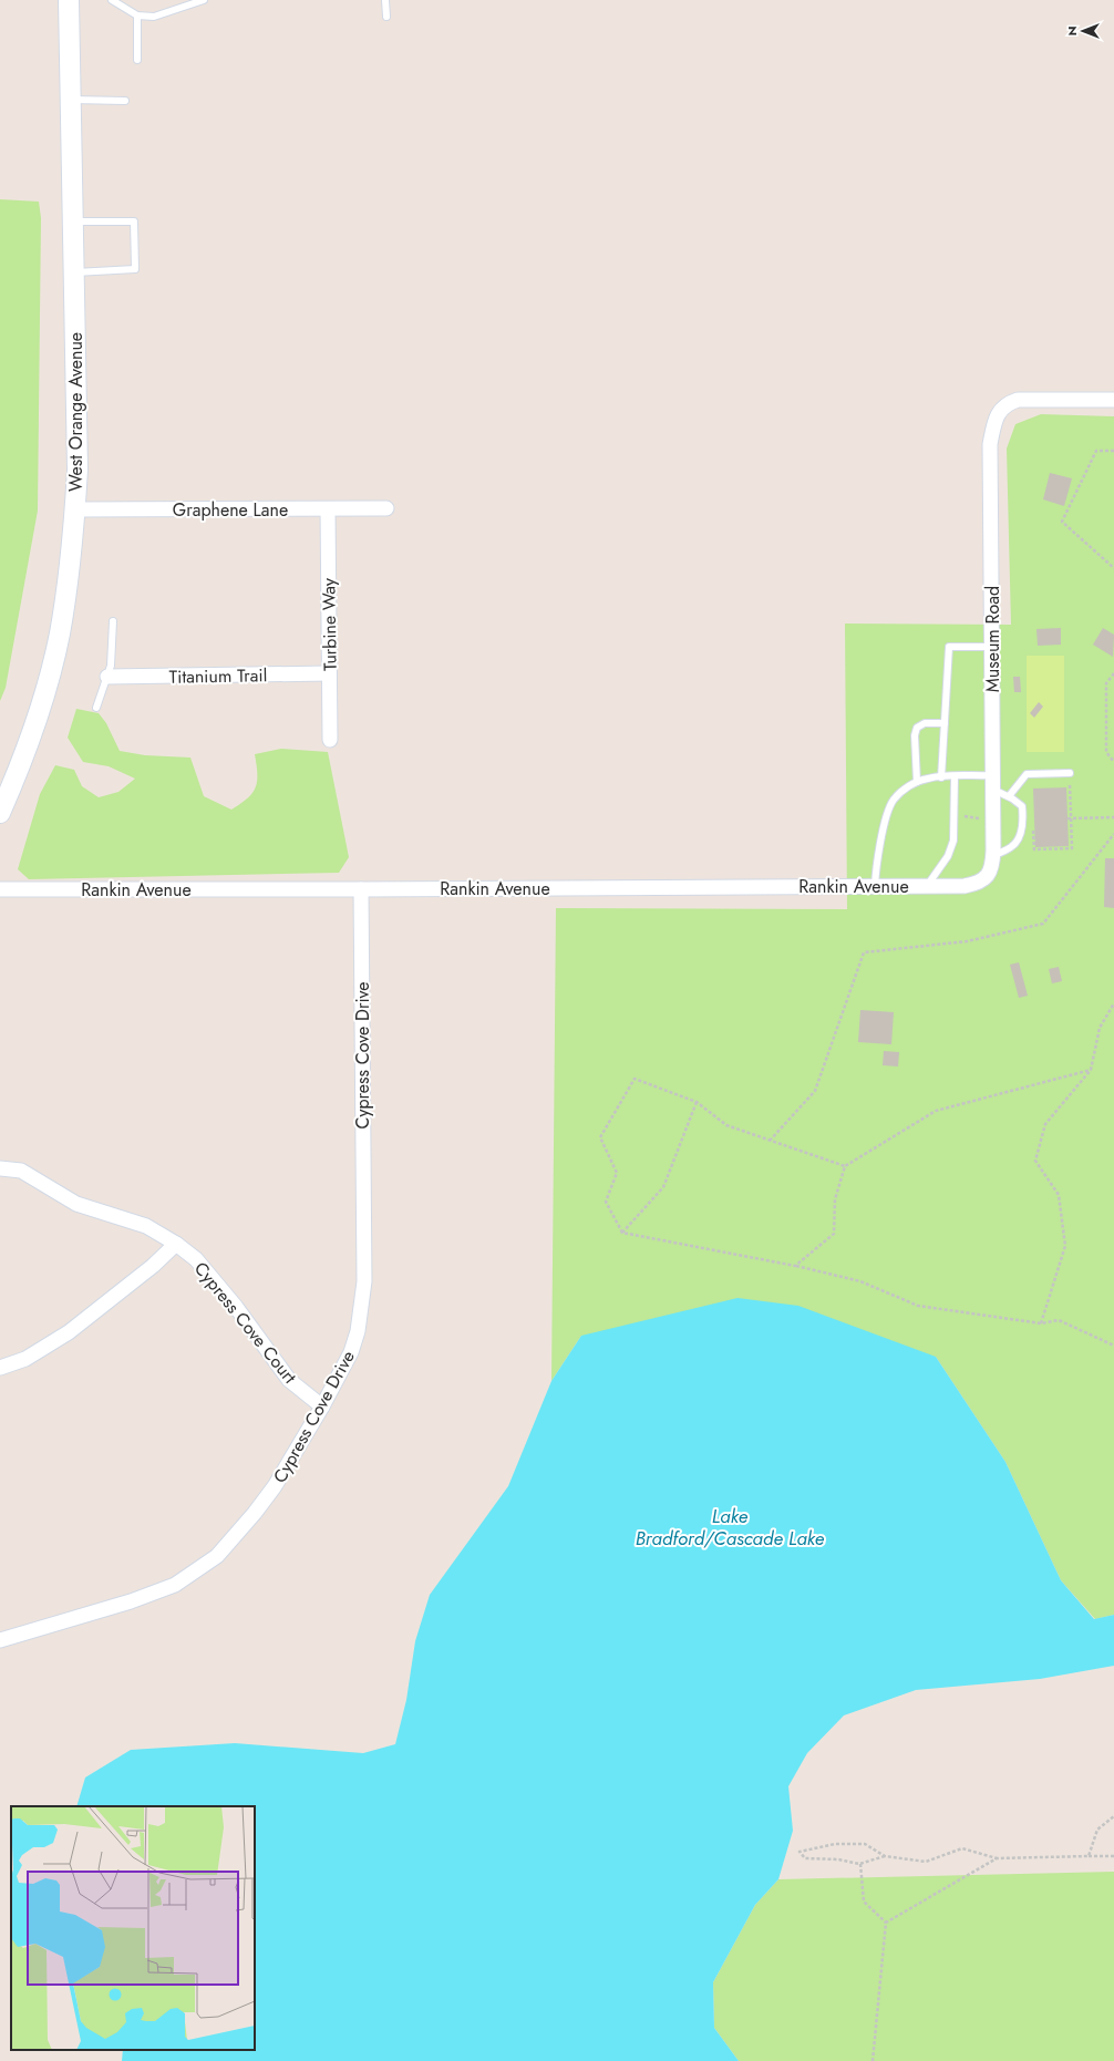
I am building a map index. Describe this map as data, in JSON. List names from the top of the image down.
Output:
{
  "streets": {
    "main road": ["West Orange Avenue"],
    "street": [
      "Graphene Lane",
      "Turbine Way",
      "Museum Road",
      "Titanium Trail",
      "Rankin Avenue",
      "Cypress Cove Drive",
      "Cypress Cove Court"
    ]
  },
  "crossings": [
    ["West Orange Avenue", "Graphene Lane"],
    ["Graphene Lane", "Turbine Way"],
    ["Turbine Way", "Titanium Trail"],
    ["Museum Road", "Rankin Avenue"],
    ["Rankin Avenue", "Cypress Cove Drive"],
    ["Cypress Cove Drive", "Cypress Cove Court"]
  ],
  "water": ["Lake Bradford/Cascade Lake"],
  "north": "left"
}
